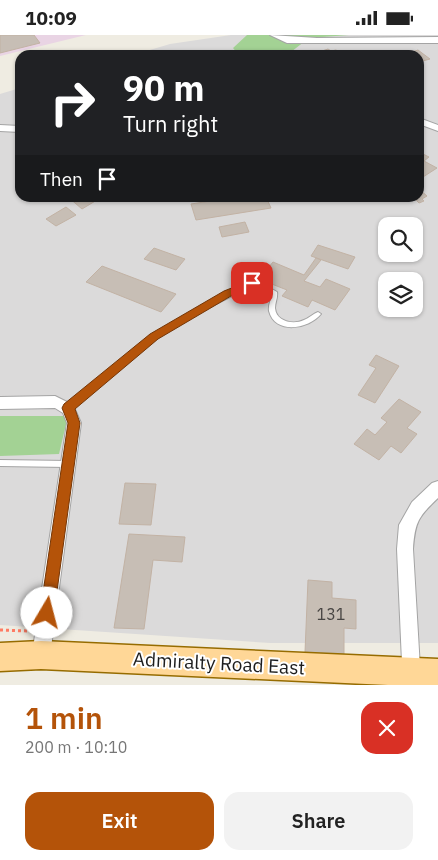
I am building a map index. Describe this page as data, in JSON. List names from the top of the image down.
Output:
{
  "streets": {
    "main road": ["Admiralty Road East"]
  },
  "house_numbers": ["131"],
  "page": {
    "status": "10:09",
    "turn": ["90 m", "Turn right"],
    "then": "Then",
    "heading": ["1 min", "200 m · 10:10"],
    "buttons": ["Exit", "Share"]
  }
}
